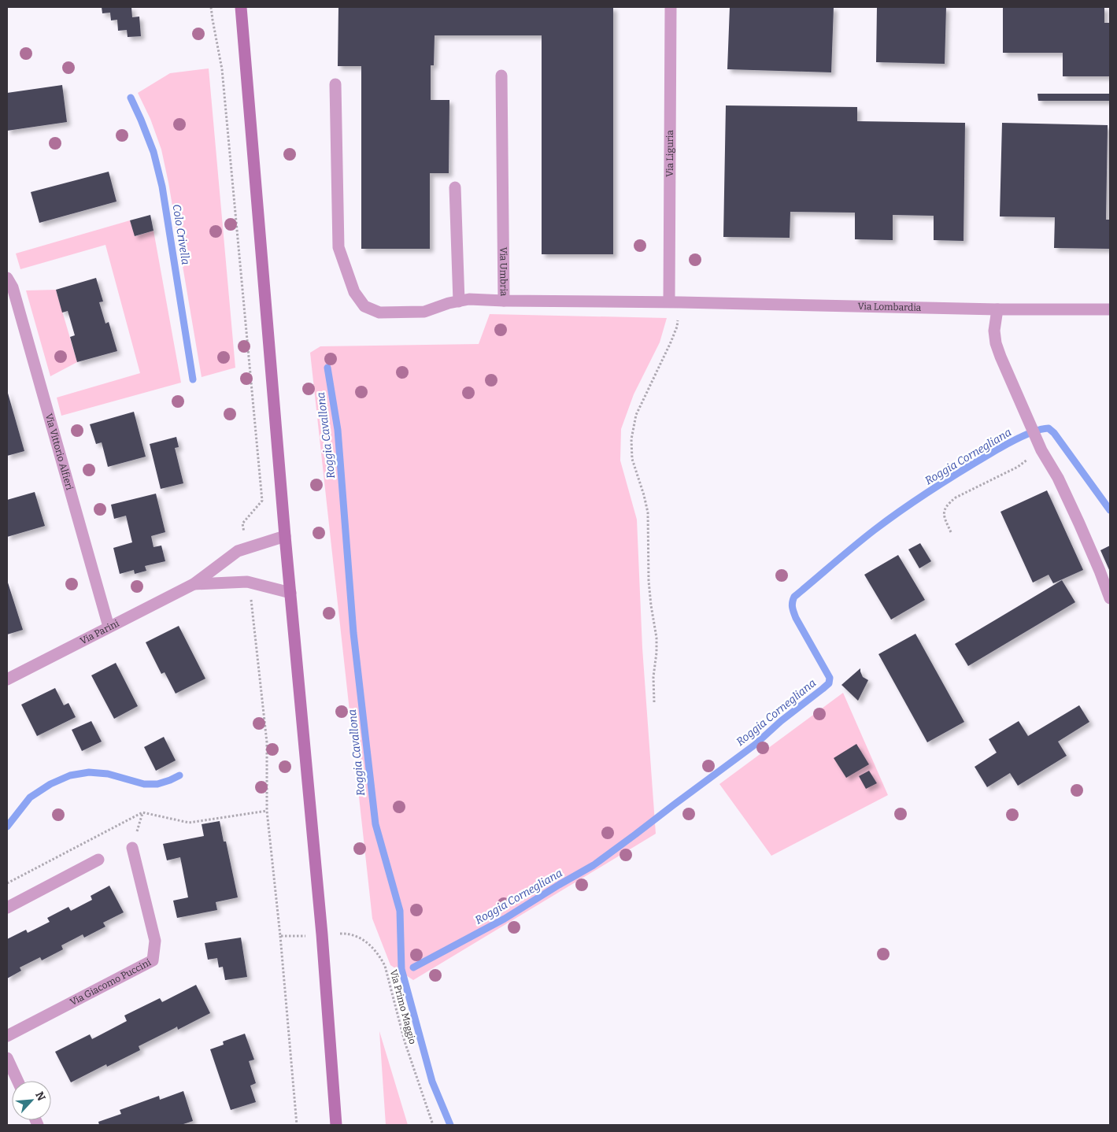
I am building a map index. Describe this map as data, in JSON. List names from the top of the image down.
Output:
{
  "streets": {
    "street": [
      "Via Liguria",
      "Via Umbria",
      "Via Lombardia",
      "Via Vittorio Alfieri",
      "Via Parini",
      "Via Giacomo Puccini"
    ],
    "path": ["Via Primo Maggio"]
  },
  "crossings": [
    ["Via Liguria", "Via Umbria"],
    ["Via Liguria", "Via Lombardia"],
    ["Via Umbria", "Via Lombardia"],
    ["Via Vittorio Alfieri", "Via Parini"]
  ],
  "water": ["Colo Crivella", "Roggia Cavallona", "Roggia Cornegliana"],
  "north": "top right"
}
